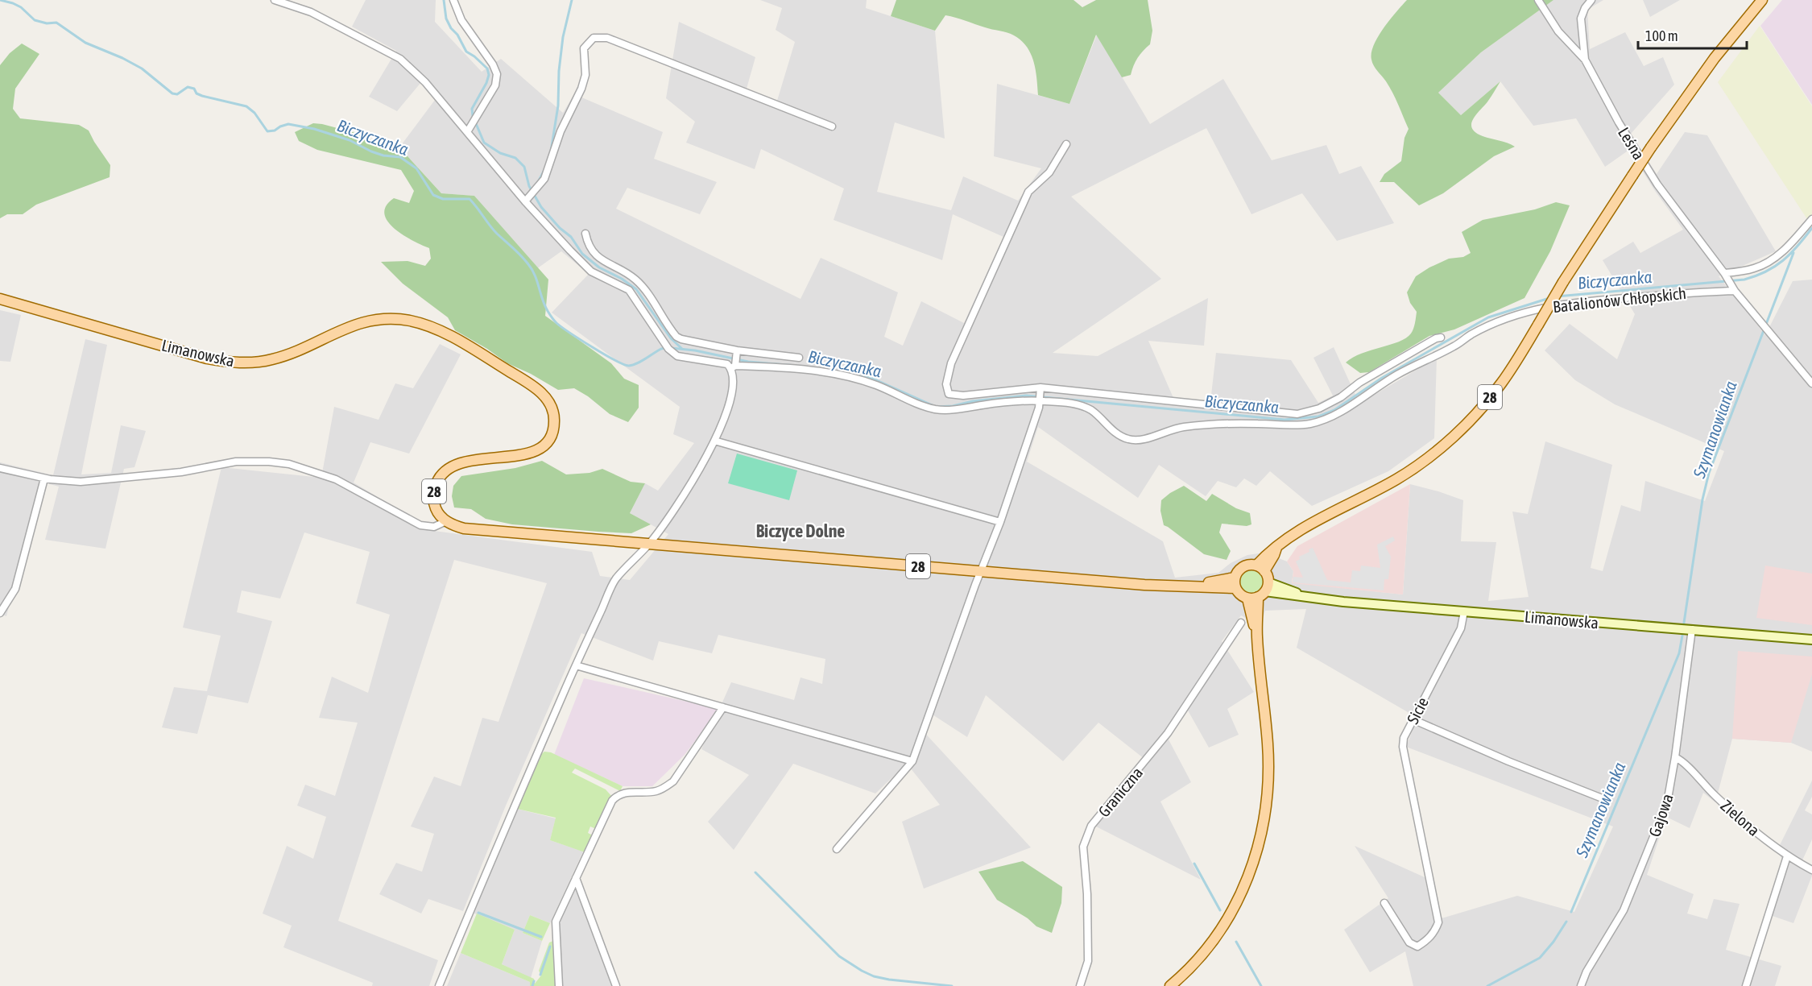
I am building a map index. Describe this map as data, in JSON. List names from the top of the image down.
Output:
{
  "streets": {
    "main road": ["Limanowska", "28"],
    "street": [
      "Leśna",
      "Batalionów Chłopskich",
      "Sicie",
      "Graniczna",
      "Gajowa",
      "Zielona"
    ]
  },
  "crossings": [
    ["Limanowska", "28"],
    ["Limanowska", "Sicie"],
    ["Limanowska", "Gajowa"],
    ["Gajowa", "Zielona"]
  ],
  "districts": ["Biczyce Dolne"],
  "water": ["Biczyczanka", "Szymanowianka"],
  "scale_bar": "100 m"
}
